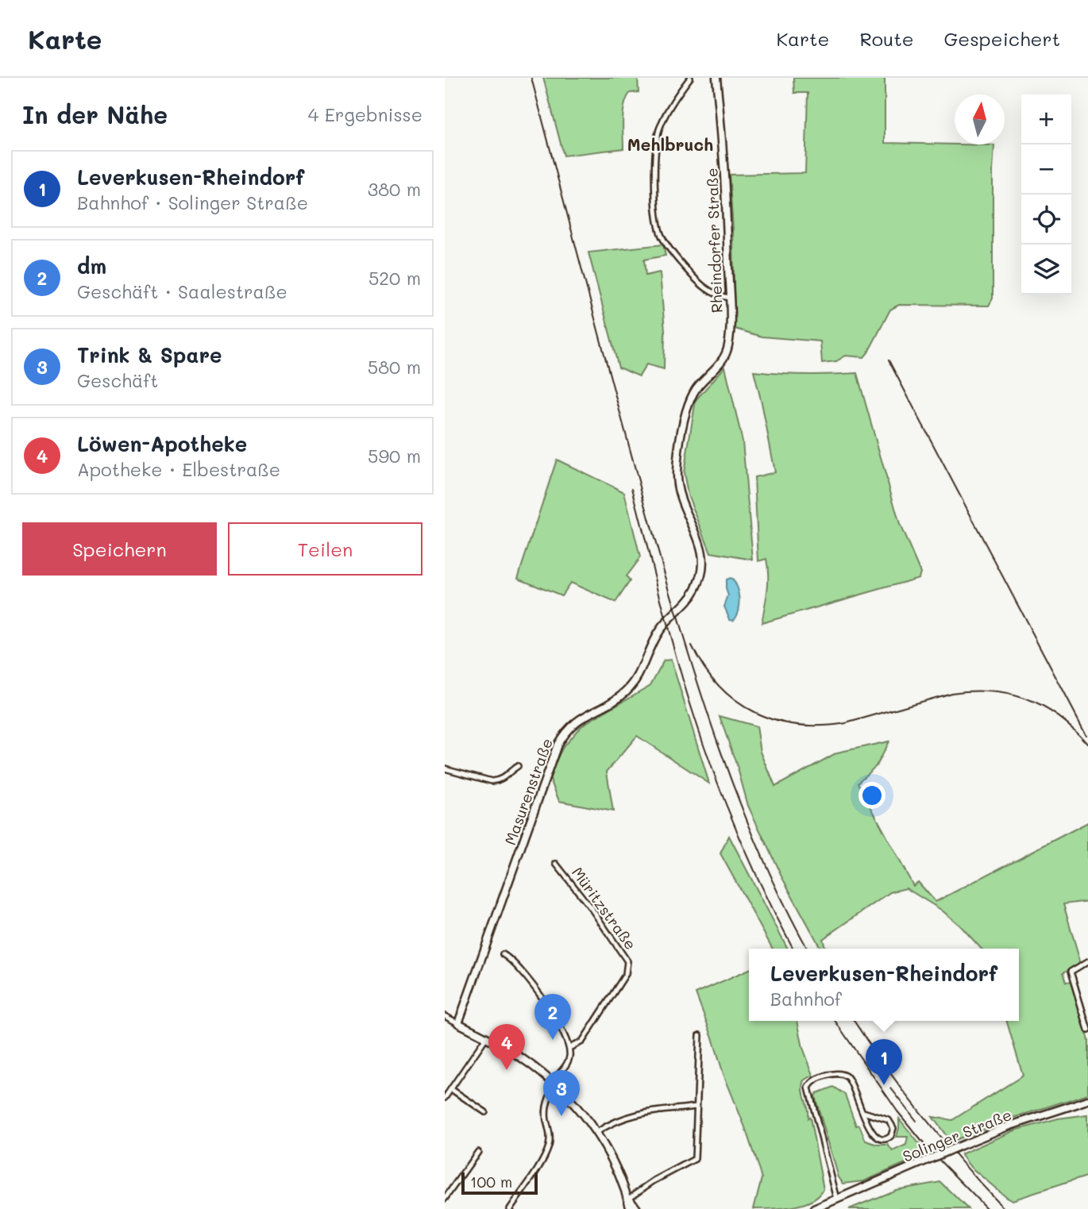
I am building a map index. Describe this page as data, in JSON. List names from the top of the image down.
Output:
{
  "streets": {
    "main road": ["Rheindorfer Straße", "Masurenstraße", "Solinger Straße"],
    "street": ["Müritzstraße"]
  },
  "crossings": [
    ["Rheindorfer Straße", "Masurenstraße"]
  ],
  "districts": ["Mehlbruch"],
  "scale_bar": "100 m",
  "north": "top",
  "page": {
    "header": "Karte",
    "nav": ["Karte", "Route", "Gespeichert"],
    "heading": ["In der Nähe", "4 Ergebnisse"],
    "map_buttons": ["+", "−"],
    "list": [
      {
        "mark": "1",
        "name": "Leverkusen-Rheindorf",
        "note": "Bahnhof · Solinger Straße",
        "value": "380 m"
      },
      {
        "mark": "2",
        "name": "dm",
        "note": "Geschäft · Saalestraße",
        "value": "520 m"
      },
      {
        "mark": "3",
        "name": "Trink & Spare",
        "note": "Geschäft",
        "value": "580 m"
      },
      {
        "mark": "4",
        "name": "Löwen-Apotheke",
        "note": "Apotheke · Elbestraße",
        "value": "590 m"
      }
    ],
    "buttons": ["Speichern", "Teilen"],
    "popup": ["Leverkusen-Rheindorf", "Bahnhof"],
    "pins": [
      "2",
      "4",
      "1",
      "3"
    ],
    "scale": "100 m"
  }
}
